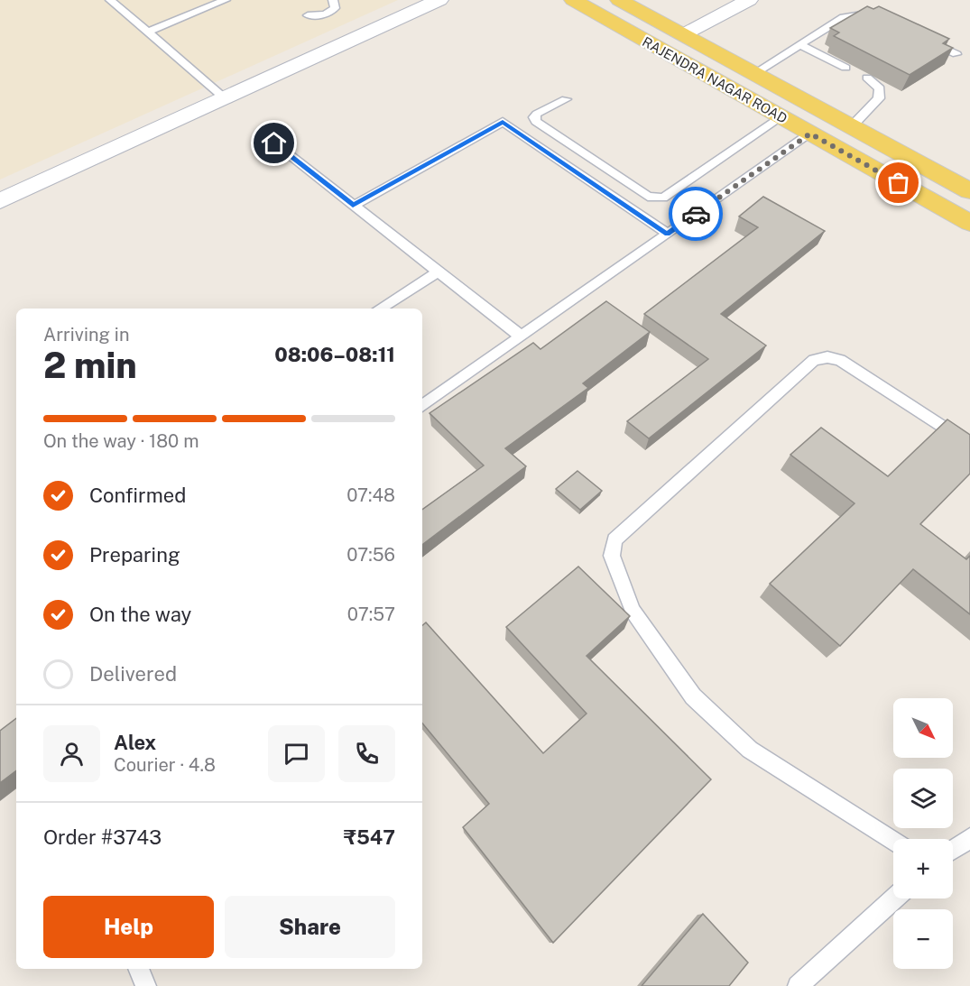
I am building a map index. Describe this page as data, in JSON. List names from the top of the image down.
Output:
{
  "streets": {
    "main road": ["RAJENDRA NAGAR ROAD"]
  },
  "north": "bottom right",
  "page": {
    "heading": ["2 min", "Arriving in", "08:06–08:11"],
    "panel": [
      "Alex",
      "Courier · 4.8",
      "Order #3743",
      "₹547"
    ],
    "bar": "On the way · 180 m",
    "list": [
      ["Confirmed", "07:48"],
      ["Preparing", "07:56"],
      ["On the way", "07:57"],
      "Delivered"
    ],
    "map_buttons": ["+", "−"],
    "buttons": ["Help", "Share"]
  }
}
